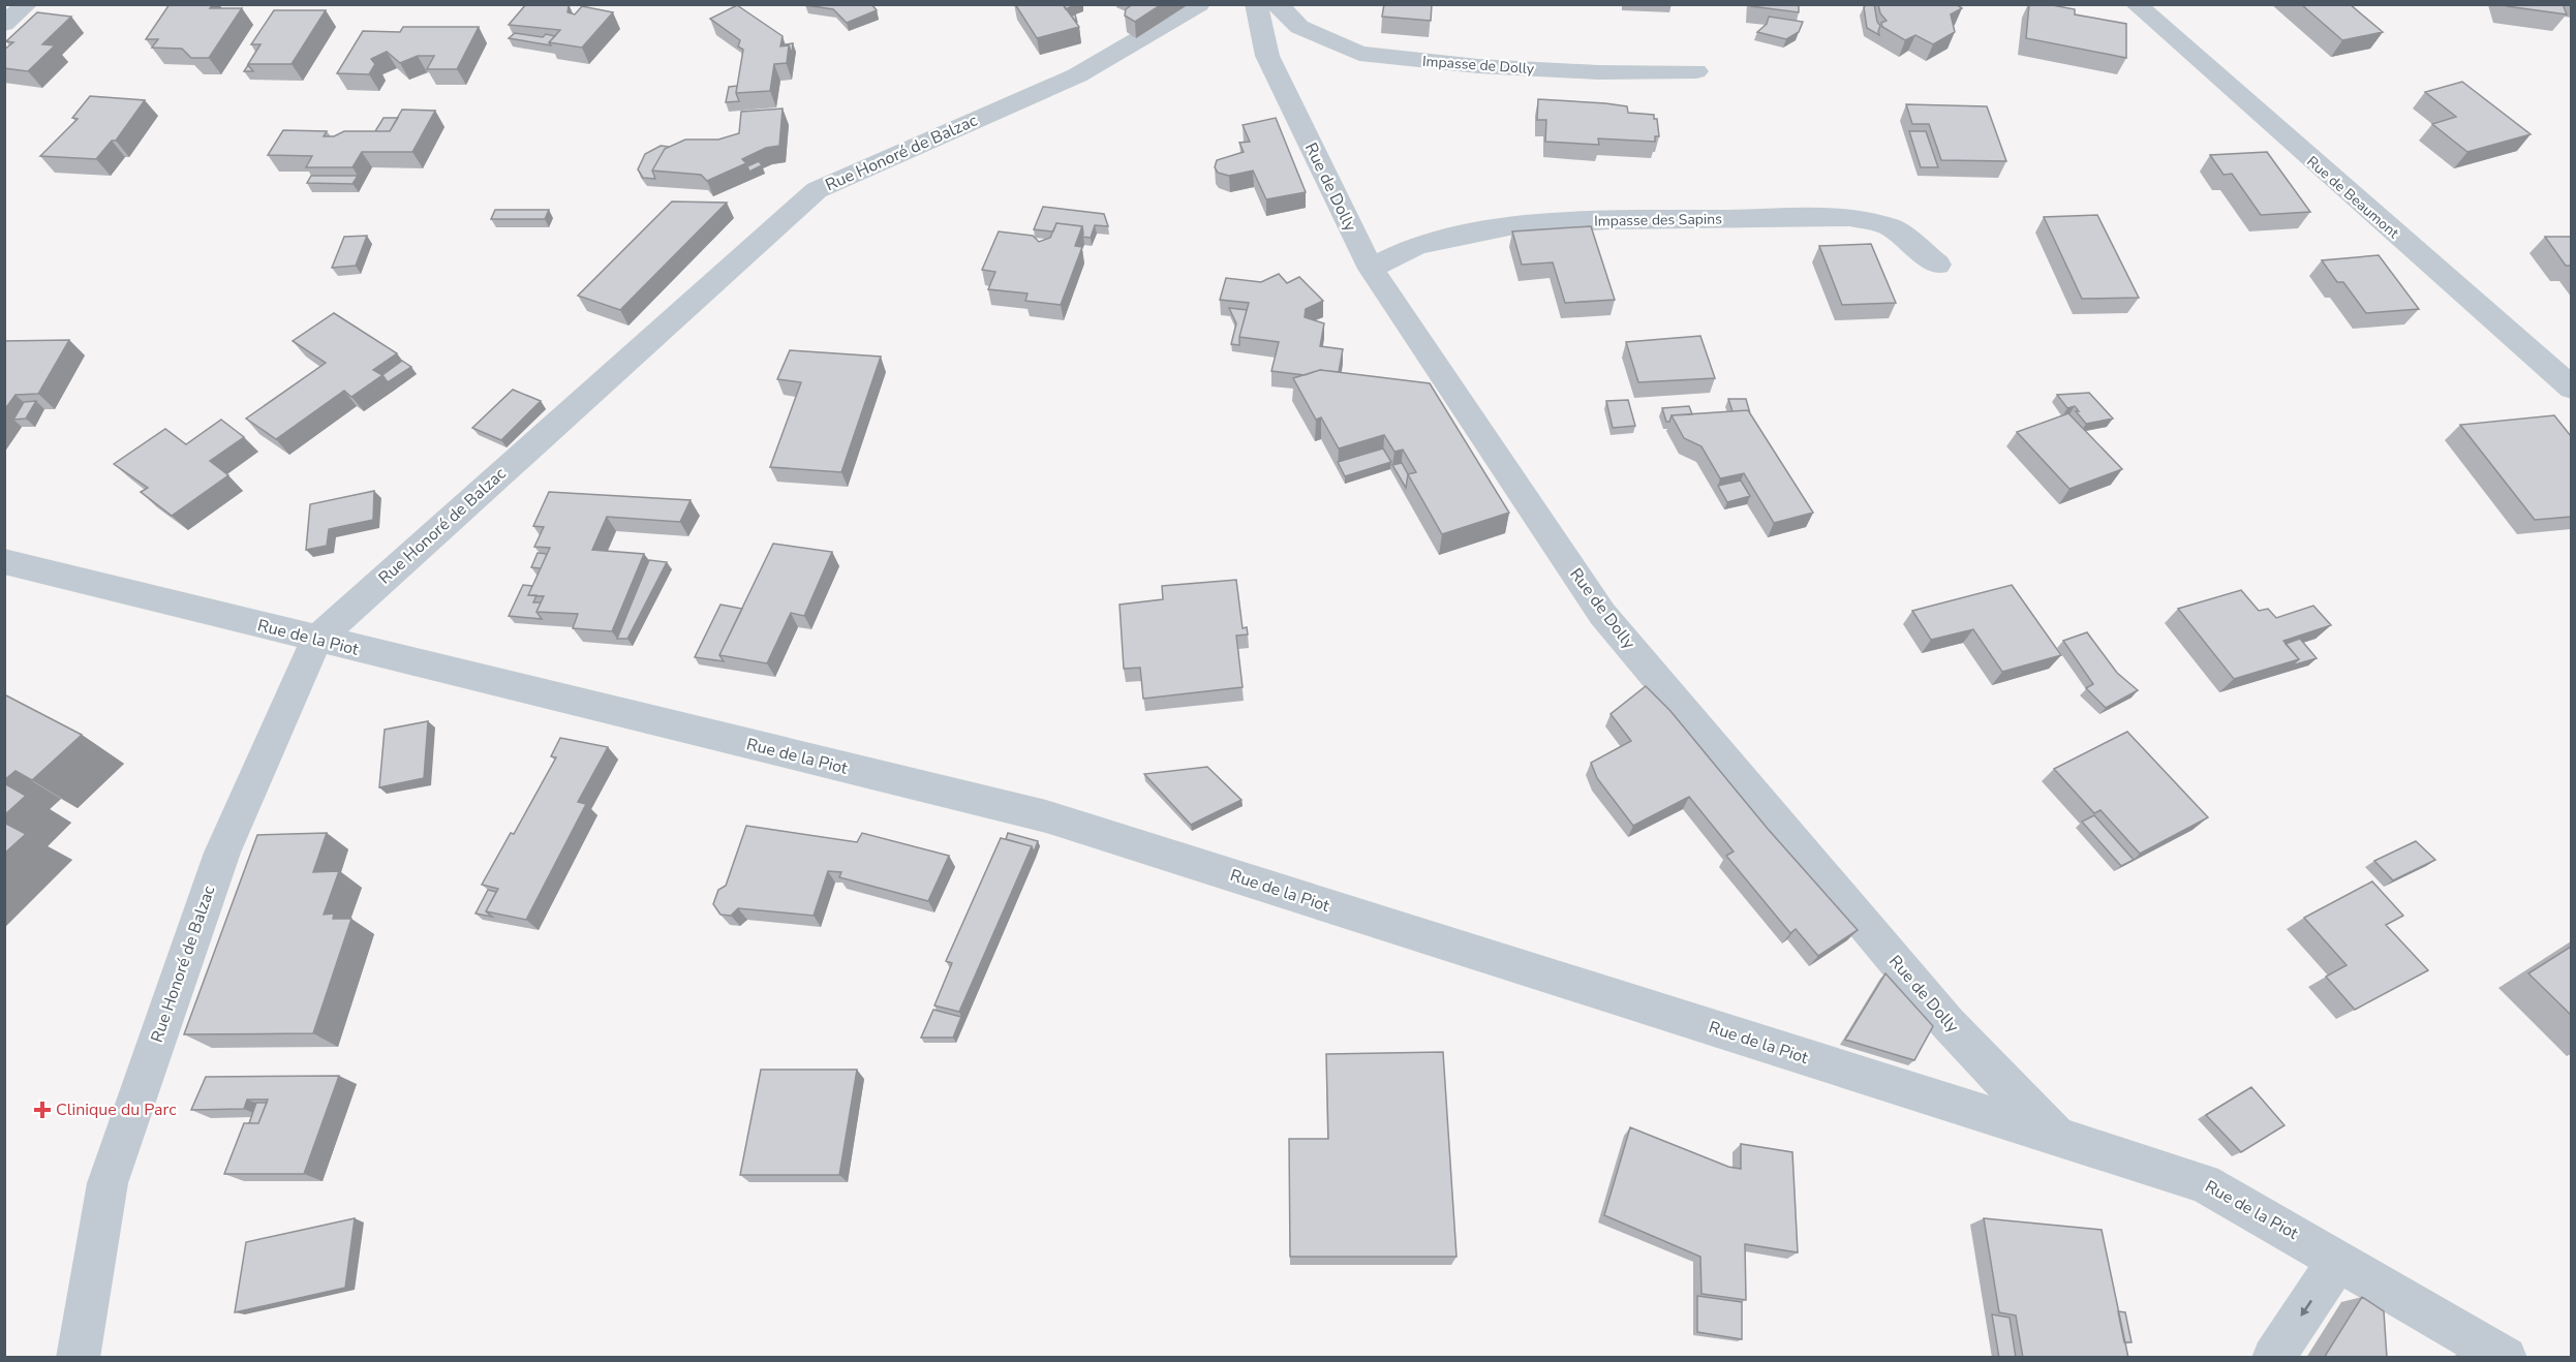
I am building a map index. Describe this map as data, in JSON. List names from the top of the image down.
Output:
{
  "streets": {
    "street": [
      "Impasse de Dolly",
      "Rue Honoré de Balzac",
      "Rue de Dolly",
      "Rue de Beaumont",
      "Impasse des Sapins",
      "Rue de la Piot"
    ]
  },
  "crossings": [
    ["Rue Honoré de Balzac", "Rue de la Piot"],
    ["Rue de Dolly", "Impasse des Sapins"],
    ["Rue de Dolly", "Rue de la Piot"]
  ],
  "places": {
    "health": ["Clinique du Parc"]
  }
}
